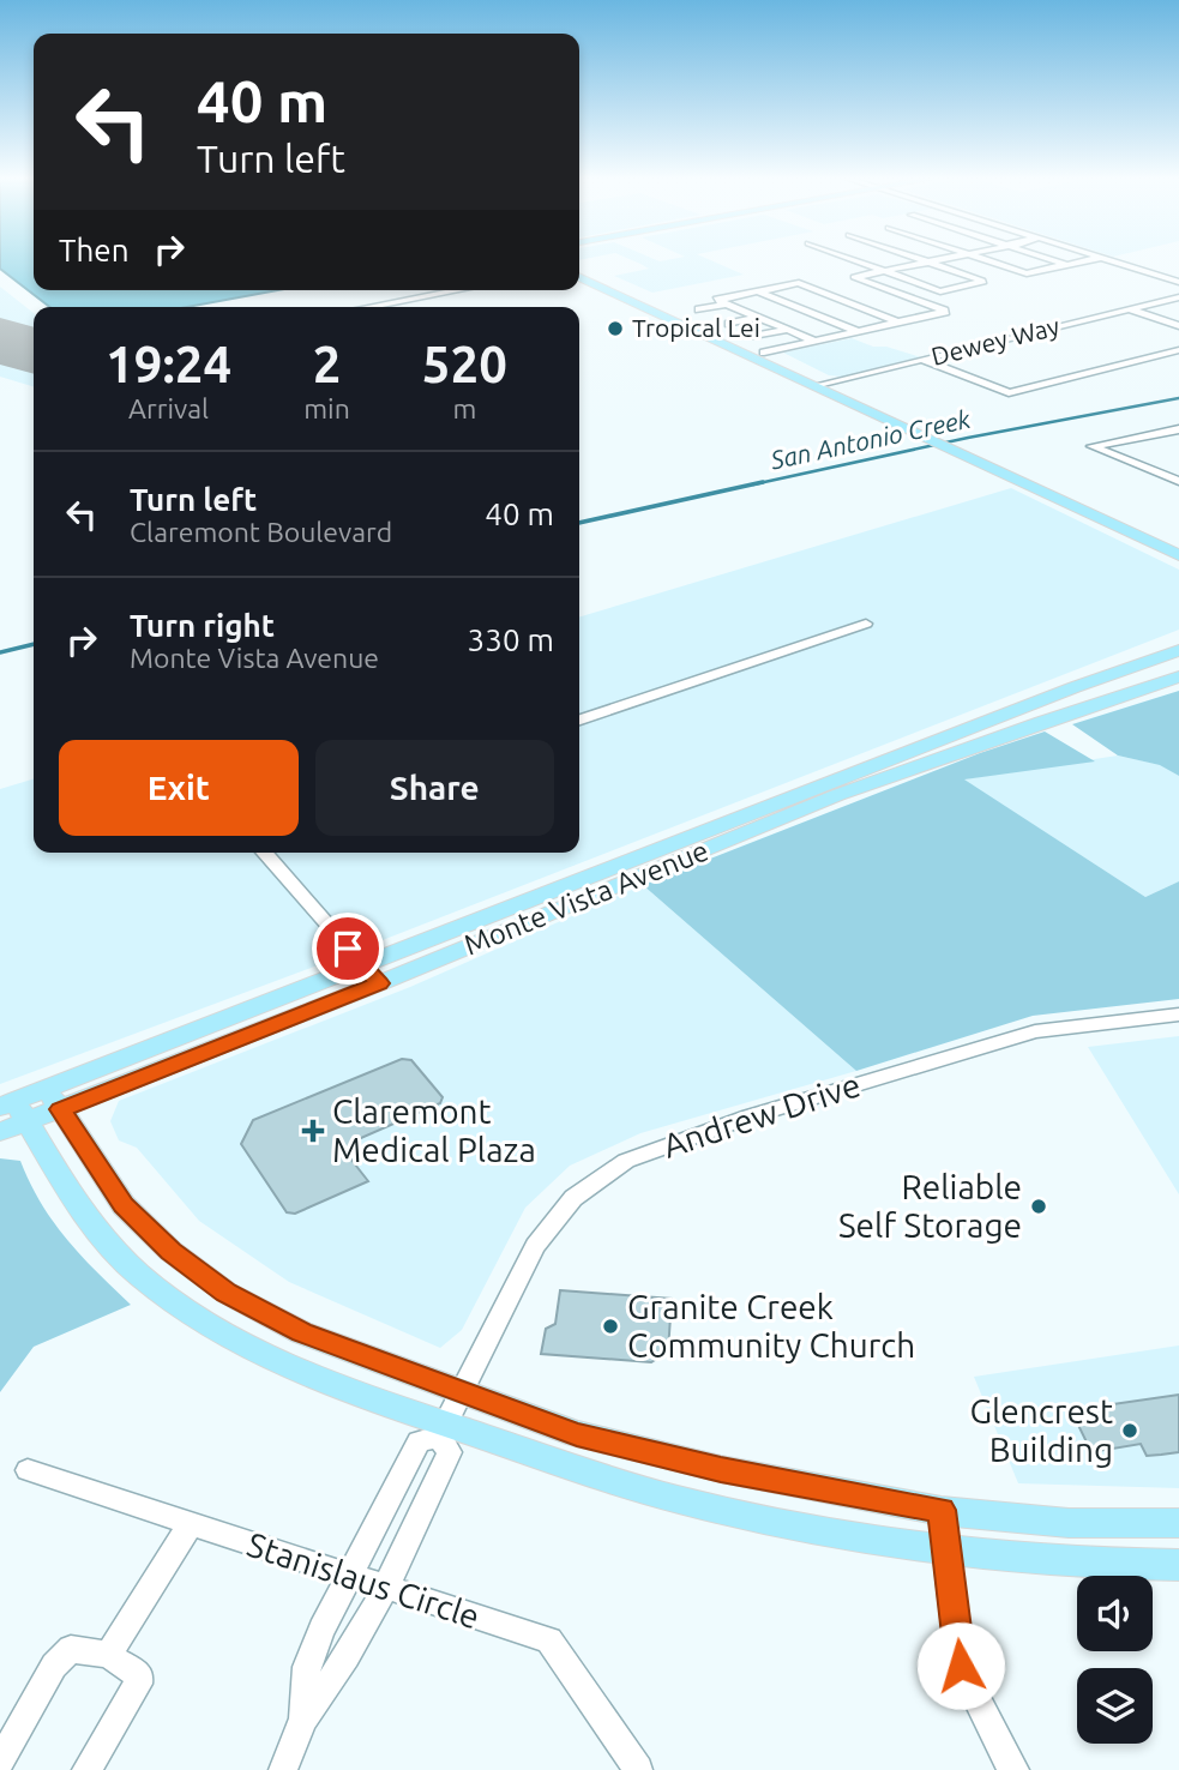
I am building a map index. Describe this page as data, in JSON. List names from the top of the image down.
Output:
{
  "streets": {
    "main road": ["Monte Vista Avenue"],
    "street": ["Dewey Way", "Andrew Drive", "Stanislaus Circle"]
  },
  "water": ["San Antonio Creek"],
  "places": {
    "other": [
      "Tropical Lei",
      "Reliable Self Storage",
      "Granite Creek Community Church",
      "Glencrest Building"
    ],
    "health": ["Claremont Medical Plaza"]
  },
  "page": {
    "turn": ["40 m", "Turn left"],
    "then": "Then",
    "eta": [
      "19:24",
      "Arrival",
      "2",
      "min",
      "520",
      "m"
    ],
    "list": [
      {
        "name": "Turn left",
        "note": "Claremont Boulevard",
        "value": "40 m"
      },
      {
        "name": "Turn right",
        "note": "Monte Vista Avenue",
        "value": "330 m"
      }
    ],
    "buttons": ["Exit", "Share"]
  }
}
